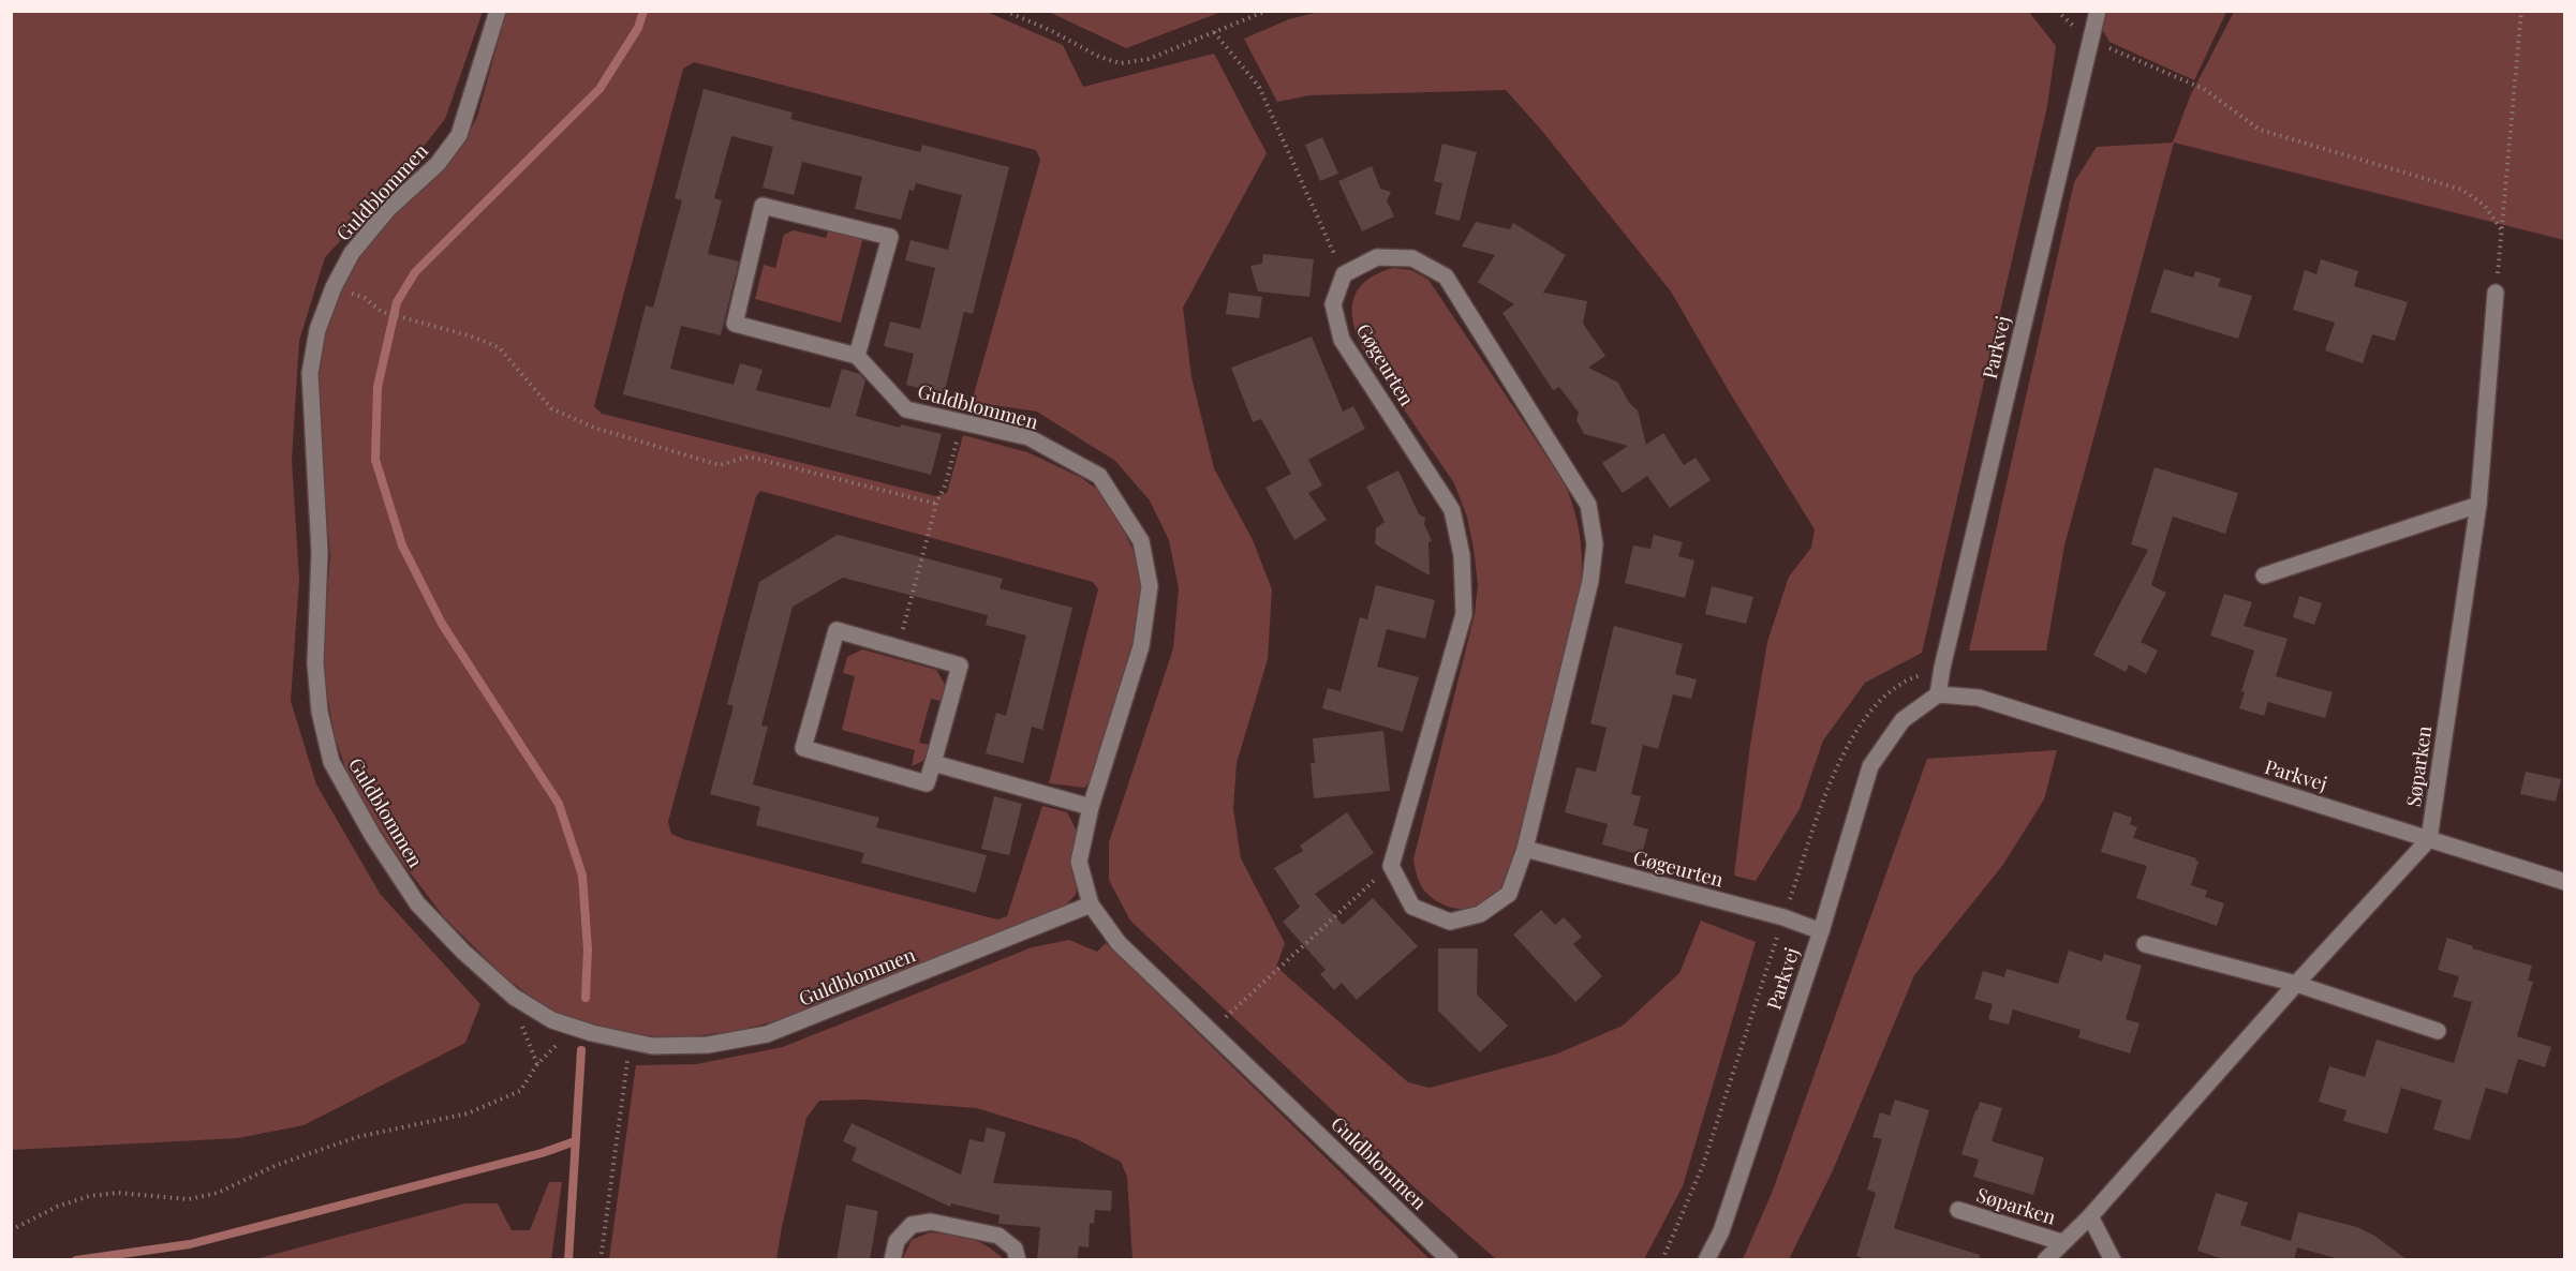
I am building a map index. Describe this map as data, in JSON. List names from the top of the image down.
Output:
{
  "streets": {
    "street": [
      "Guldblommen",
      "Parkvej",
      "Gøgeurten",
      "Søparken"
    ]
  },
  "crossings": [
    ["Parkvej", "Gøgeurten"],
    ["Parkvej", "Søparken"]
  ]
}
